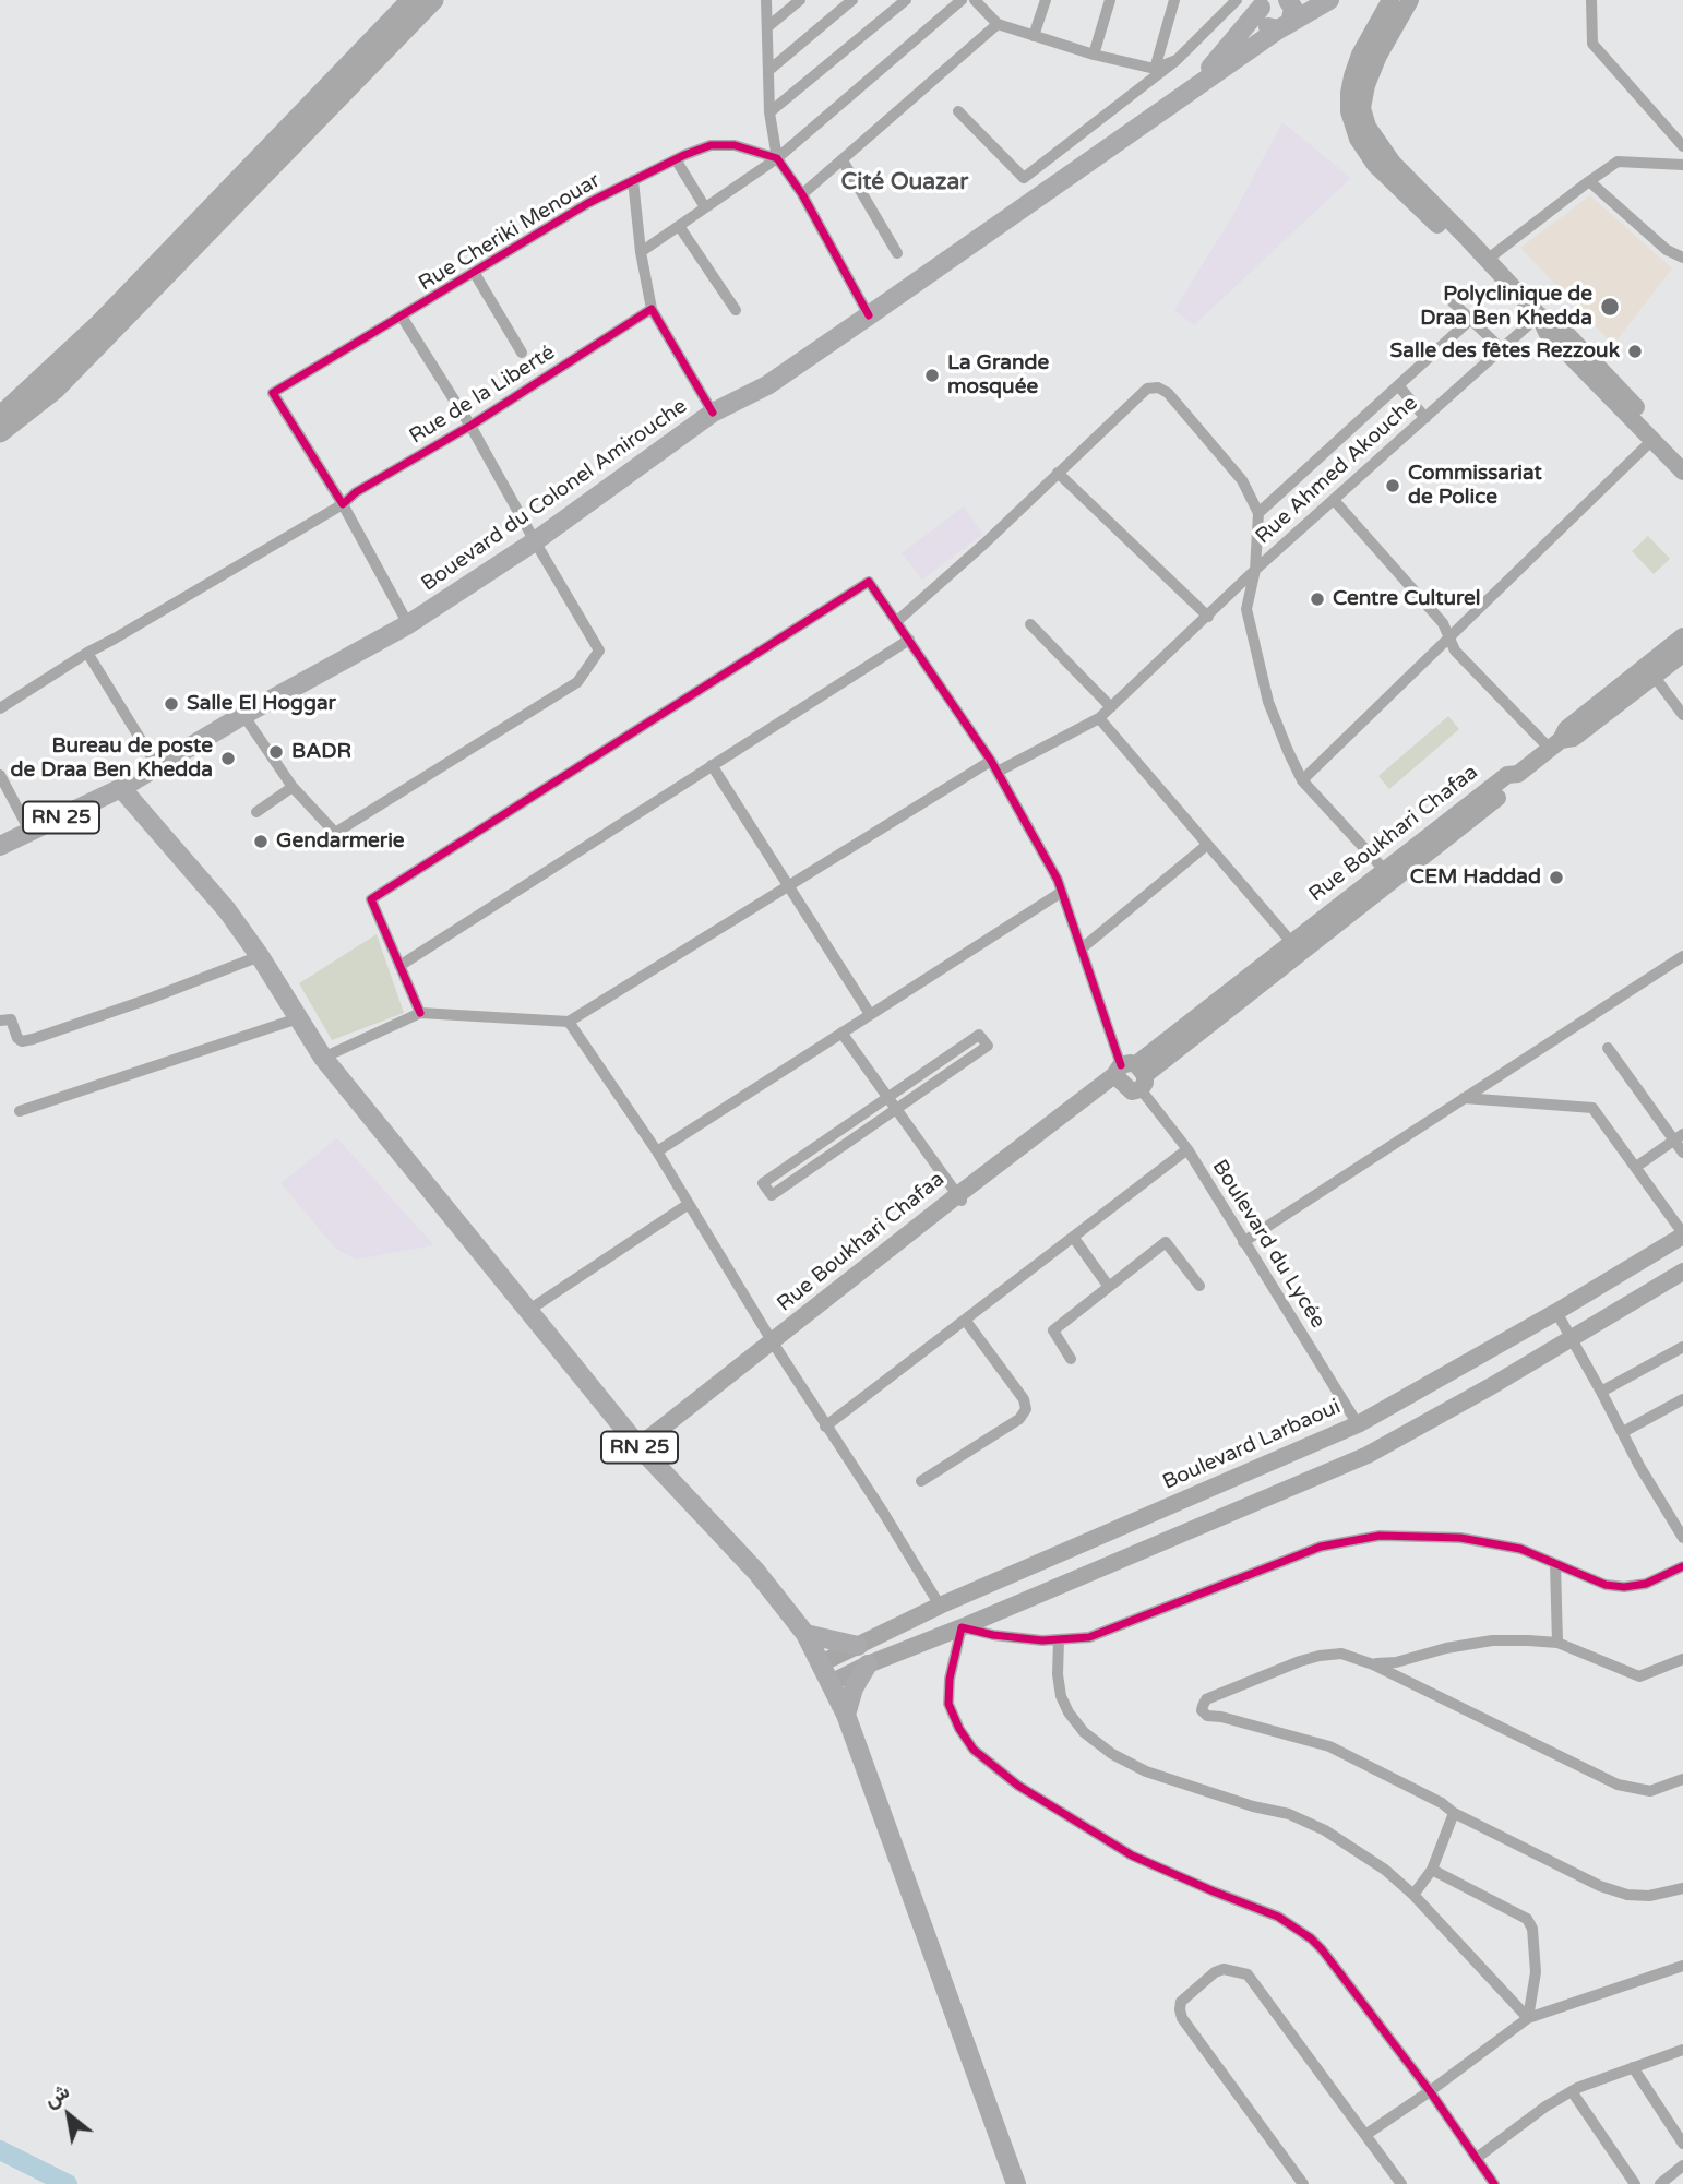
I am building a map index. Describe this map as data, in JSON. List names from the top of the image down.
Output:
{
  "streets": {
    "main road": [
      "Bouevard du Colonel Amirouche",
      "RN 25",
      "Rue Boukhari Chafaa",
      "Boulevard Larbaoui"
    ],
    "street": [
      "Rue Cheriki Menouar",
      "Rue de la Liberté",
      "Rue Ahmed Akouche",
      "Boulevard du Lycée"
    ]
  },
  "crossings": [
    ["Rue Cheriki Menouar", "Rue de la Liberté"],
    ["Rue Ahmed Akouche", "Rue Boukhari Chafaa"],
    ["Bouevard du Colonel Amirouche", "RN 25"],
    ["RN 25", "Rue Boukhari Chafaa"],
    ["RN 25", "Boulevard Larbaoui"],
    ["Rue Boukhari Chafaa", "Boulevard du Lycée"],
    ["Boulevard du Lycée", "Boulevard Larbaoui"]
  ],
  "districts": ["Cité Ouazar"],
  "places": [
    "Polyclinique de Draa Ben Khedda",
    "Salle des fêtes Rezzouk",
    "La Grande mosquée",
    "Commissariat de Police",
    "Centre Culturel",
    "Salle El Hoggar",
    "BADR",
    "Bureau de poste de Draa Ben Khedda",
    "Gendarmerie",
    "CEM Haddad"
  ],
  "north": "top left"
}
